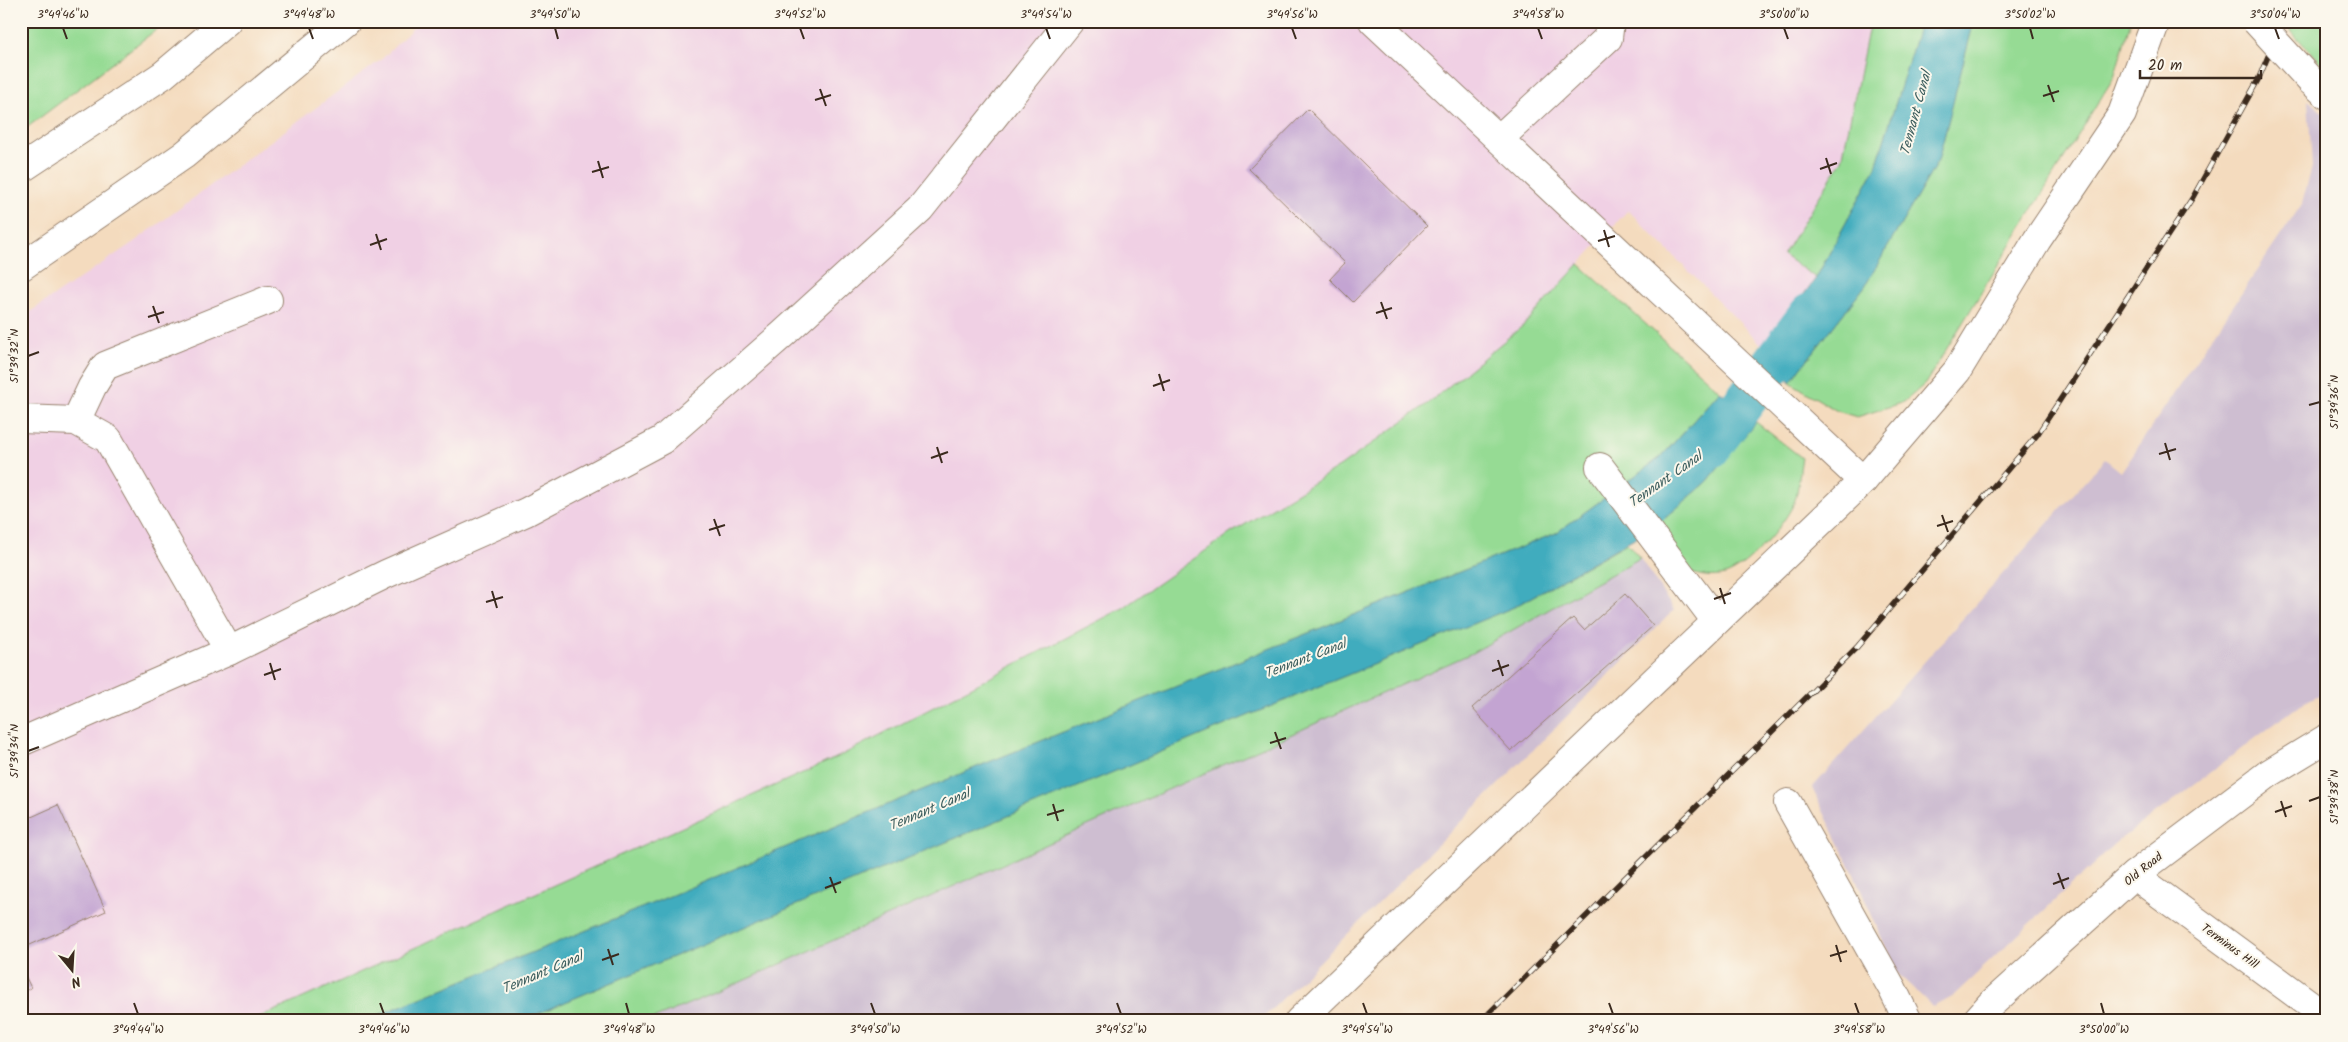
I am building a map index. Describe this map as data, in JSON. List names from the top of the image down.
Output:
{
  "streets": {
    "main road": ["Old Road", "Terminus Hill"]
  },
  "crossings": [
    ["Old Road", "Terminus Hill"]
  ],
  "water": ["Tennant Canal"],
  "scale_bar": "20 m",
  "north": "bottom",
  "coordinates": [
    "3°49'46\"W",
    "3°49'48\"W",
    "3°49'50\"W",
    "3°49'52\"W",
    "3°49'54\"W",
    "3°49'56\"W",
    "3°49'58\"W",
    "3°50'00\"W",
    "3°50'02\"W",
    "3°50'04\"W",
    "51°39'32\"N",
    "51°39'36\"N",
    "51°39'34\"N",
    "51°39'38\"N",
    "3°49'44\"W"
  ]
}
